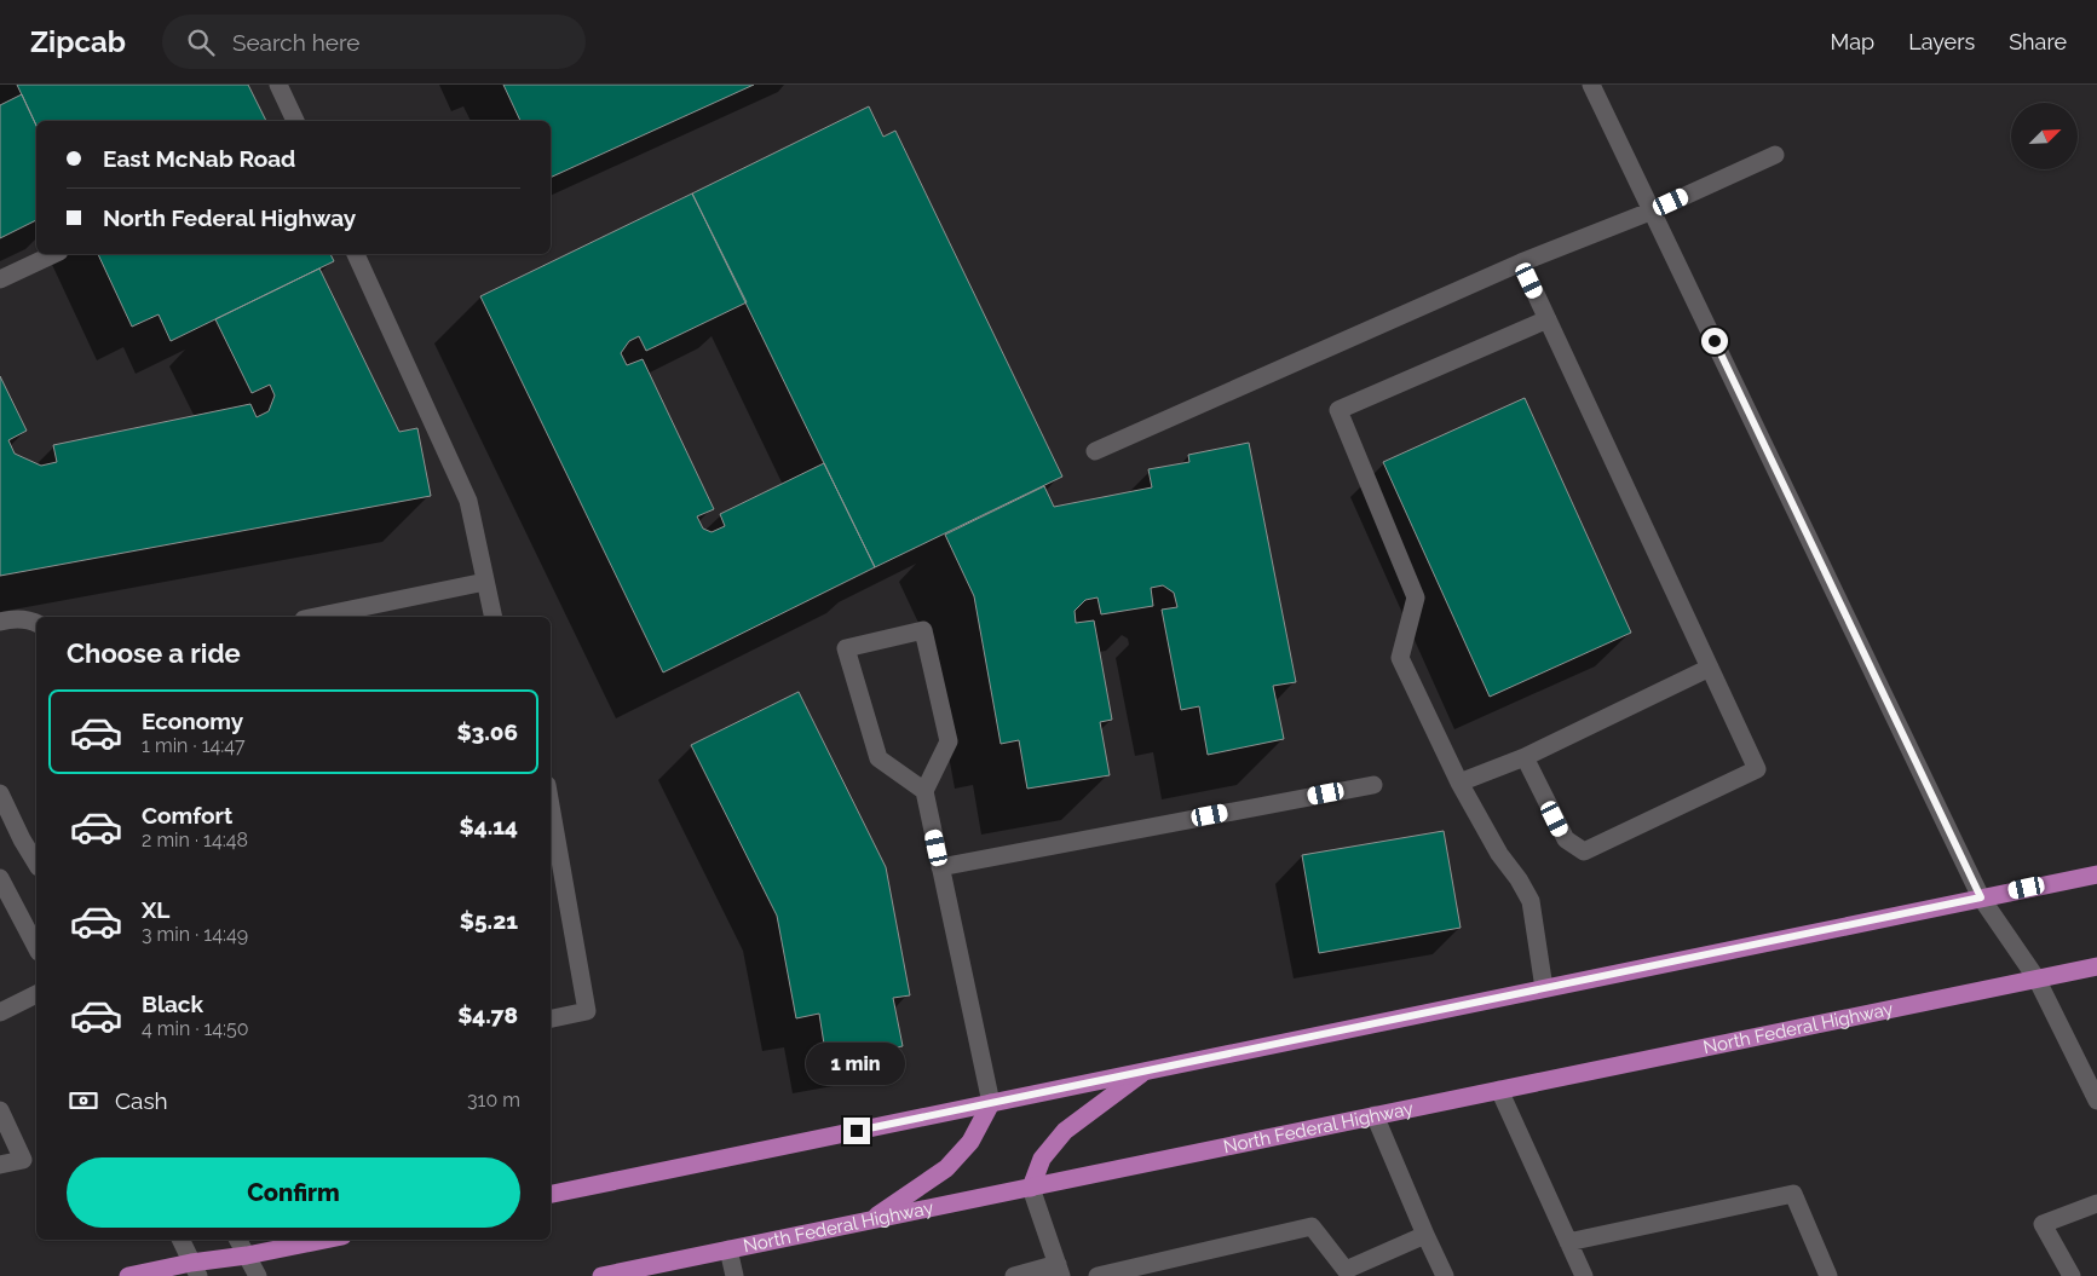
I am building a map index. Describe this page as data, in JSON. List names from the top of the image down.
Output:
{
  "streets": {
    "main road": ["North Federal Highway"]
  },
  "north": "top right",
  "page": {
    "header": "Zipcab",
    "search": "Search here",
    "nav": ["Map", "Layers", "Share"],
    "banner": ["East McNab Road", "North Federal Highway"],
    "heading": "Choose a ride",
    "list": [
      {
        "name": "Economy",
        "note": "1 min · 14:47",
        "value": "$3.06"
      },
      {
        "name": "Comfort",
        "note": "2 min · 14:48",
        "value": "$4.14"
      },
      {
        "name": "XL",
        "note": "3 min · 14:49",
        "value": "$5.21"
      },
      {
        "name": "Black",
        "note": "4 min · 14:50",
        "value": "$4.78"
      }
    ],
    "bubble": "1 min",
    "pay": ["Cash", "310 m"],
    "buttons": "Confirm"
  }
}
